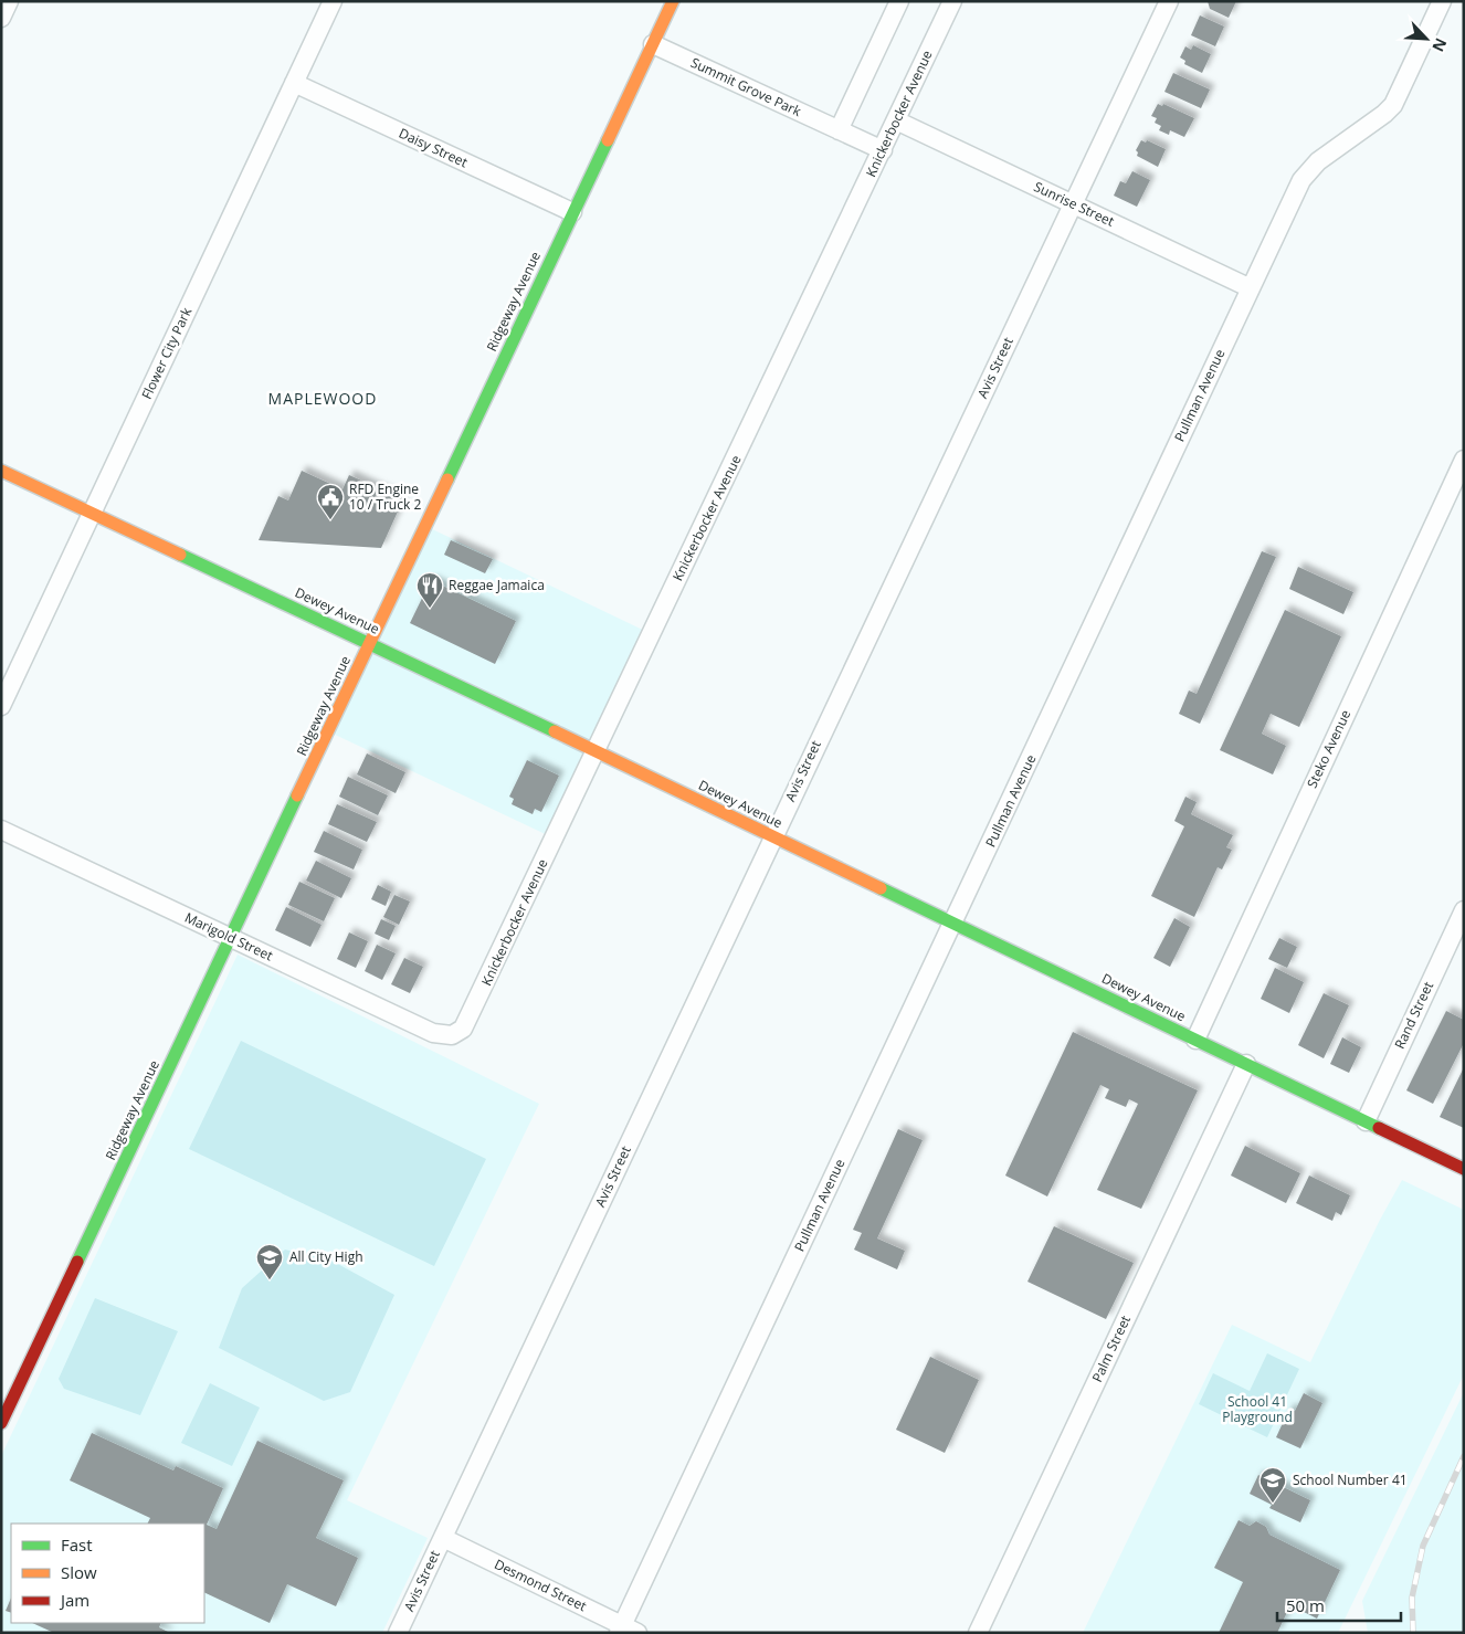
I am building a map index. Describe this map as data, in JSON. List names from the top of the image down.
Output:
{
  "streets": {
    "street": [
      "Summit Grove Park",
      "Knickerbocker Avenue",
      "Daisy Street",
      "Sunrise Street",
      "Ridgeway Avenue",
      "Flower City Park",
      "Avis Street",
      "Pullman Avenue",
      "Dewey Avenue",
      "Steko Avenue",
      "Marigold Street",
      "Rand Street",
      "Palm Street",
      "Desmond Street"
    ]
  },
  "crossings": [
    ["Summit Grove Park", "Knickerbocker Avenue"],
    ["Summit Grove Park", "Ridgeway Avenue"],
    ["Knickerbocker Avenue", "Sunrise Street"],
    ["Knickerbocker Avenue", "Dewey Avenue"],
    ["Knickerbocker Avenue", "Marigold Street"],
    ["Daisy Street", "Ridgeway Avenue"],
    ["Daisy Street", "Flower City Park"],
    ["Sunrise Street", "Avis Street"],
    ["Sunrise Street", "Pullman Avenue"],
    ["Ridgeway Avenue", "Dewey Avenue"],
    ["Ridgeway Avenue", "Marigold Street"],
    ["Flower City Park", "Dewey Avenue"],
    ["Avis Street", "Dewey Avenue"],
    ["Avis Street", "Desmond Street"],
    ["Pullman Avenue", "Dewey Avenue"],
    ["Pullman Avenue", "Desmond Street"],
    ["Dewey Avenue", "Steko Avenue"],
    ["Dewey Avenue", "Rand Street"],
    ["Dewey Avenue", "Palm Street"]
  ],
  "districts": ["MAPLEWOOD"],
  "parks": ["School 41 Playground"],
  "places": {
    "public building": ["RFD Engine 10 / Truck 2"],
    "restaurant": ["Reggae Jamaica"],
    "school or university": ["All City High", "School Number 41"]
  },
  "legend": ["Fast", "Slow", "Jam"],
  "scale_bar": "50 m",
  "north": "bottom right"
}
